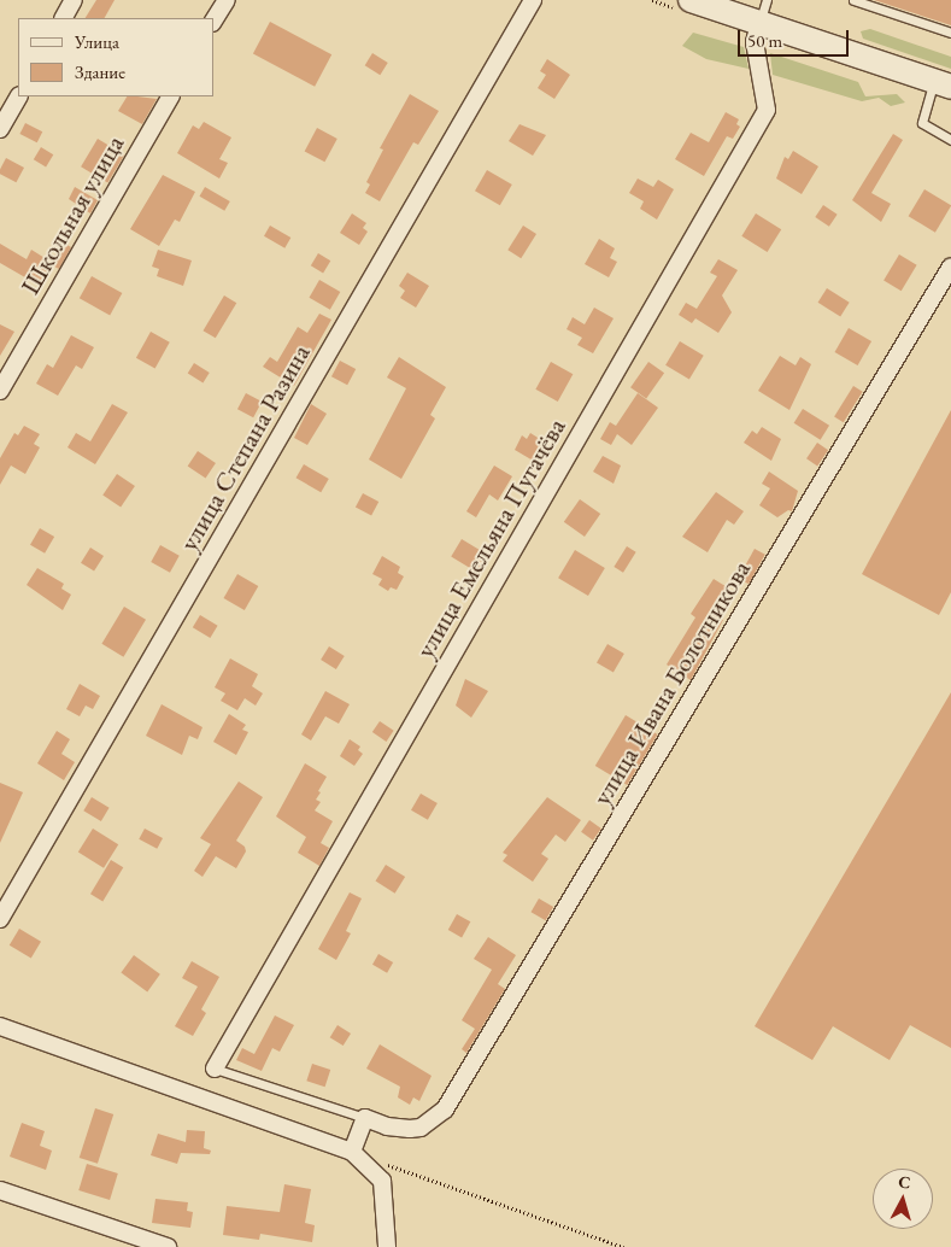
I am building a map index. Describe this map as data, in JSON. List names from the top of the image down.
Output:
{
  "streets": {
    "street": [
      "Школьная улица",
      "улица Степана Разина",
      "улица Емельяна Пугачёва",
      "улица Ивана Болотникова"
    ]
  },
  "legend": ["Улица", "Здание"],
  "scale_bar": "50 m",
  "north": "top"
}
